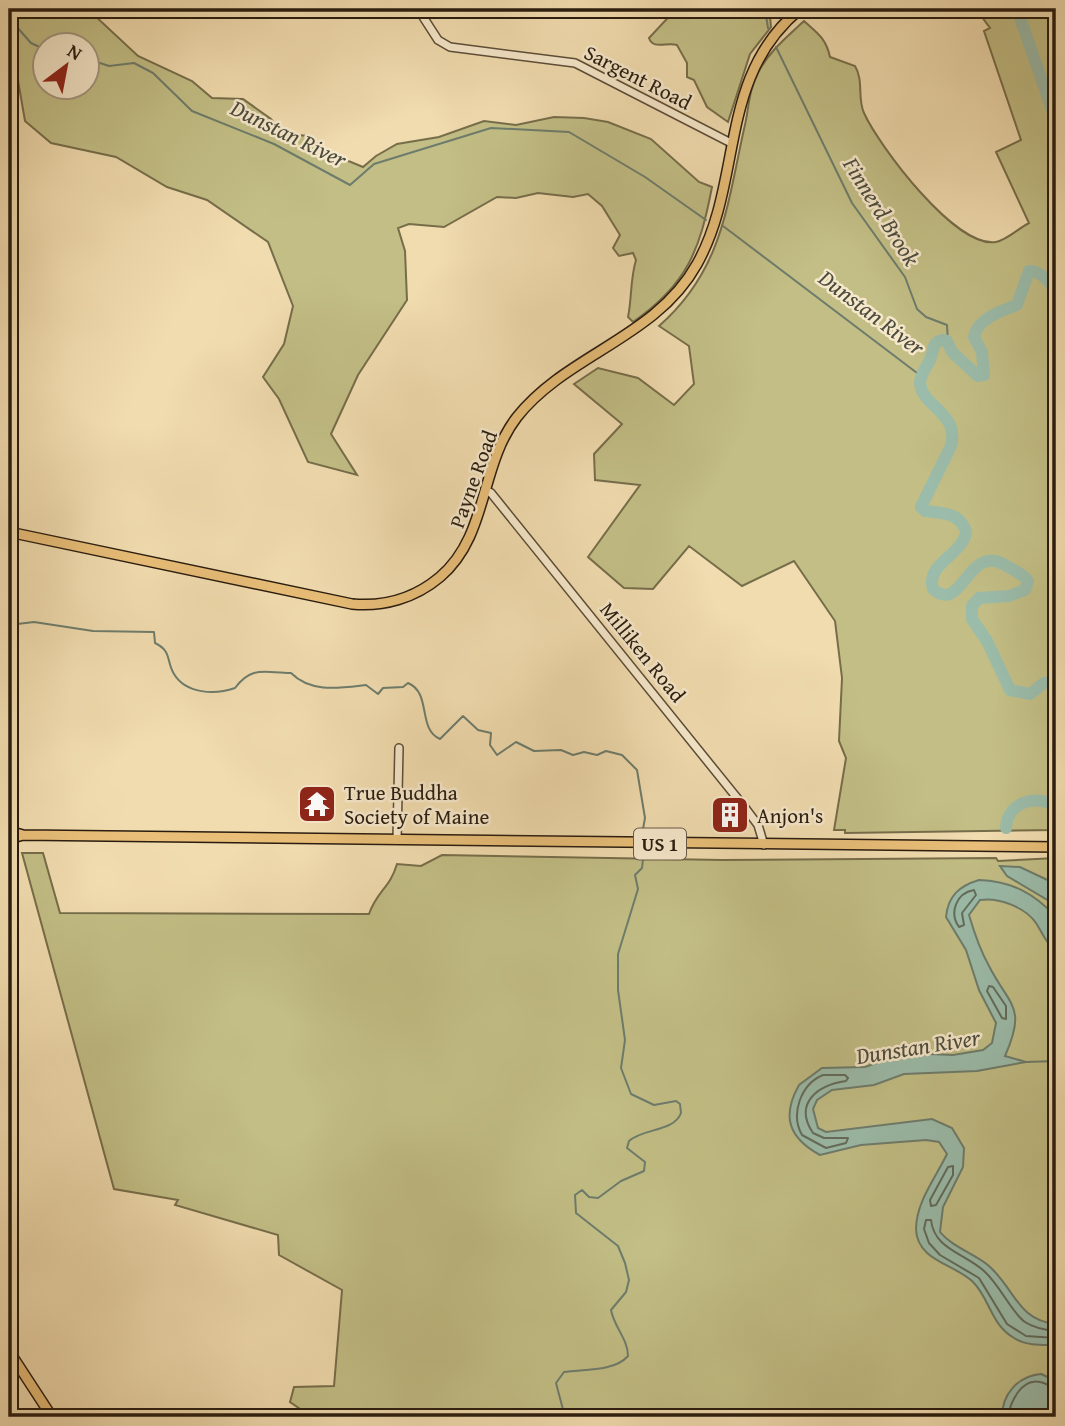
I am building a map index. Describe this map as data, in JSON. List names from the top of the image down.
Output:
{
  "streets": {
    "main road": ["Payne Road", "US 1"],
    "street": ["Sargent Road", "Milliken Road"]
  },
  "crossings": [
    ["Sargent Road", "Payne Road"],
    ["Payne Road", "Milliken Road"],
    ["Milliken Road", "US 1"]
  ],
  "water": ["Dunstan River", "Finnerd Brook"],
  "places": {
    "temple": ["True Buddha Society of Maine"],
    "building": ["Anjon's"]
  },
  "north": "top right"
}
